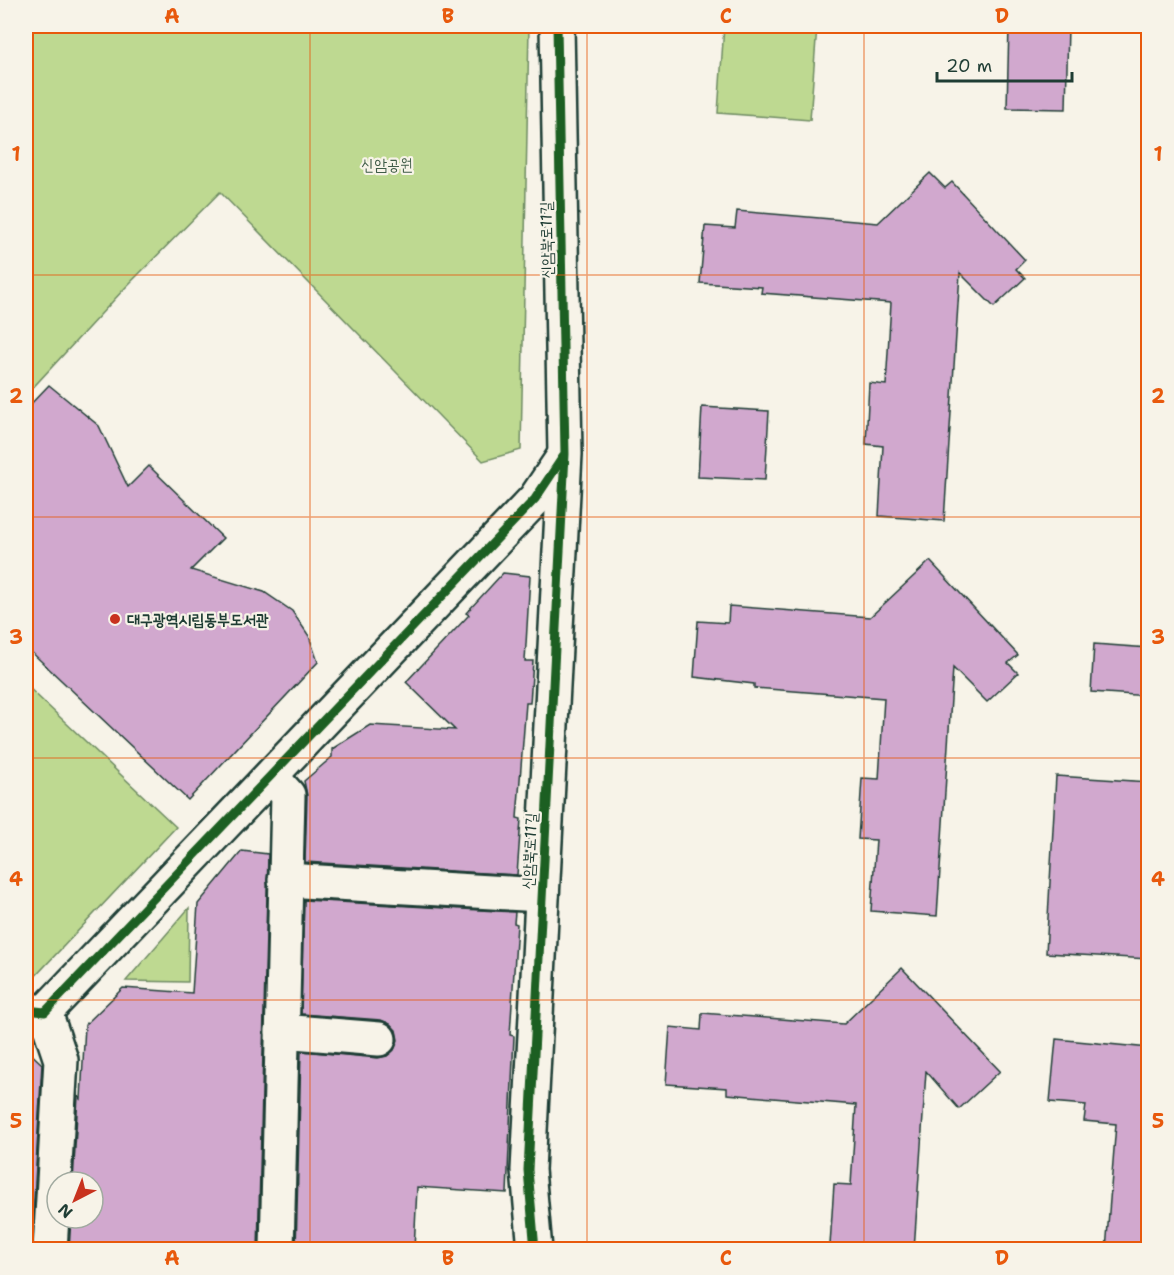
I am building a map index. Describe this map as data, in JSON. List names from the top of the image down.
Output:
{
  "streets": {
    "street": ["신암북로11길"]
  },
  "parks": ["신암공원"],
  "places": ["대구광역시립동부도서관"],
  "scale_bar": "20 m",
  "north": "bottom left",
  "grid": {
    "columns": [
      "A",
      "B",
      "C",
      "D"
    ],
    "rows": [
      "1",
      "2",
      "3",
      "4",
      "5"
    ]
  }
}
